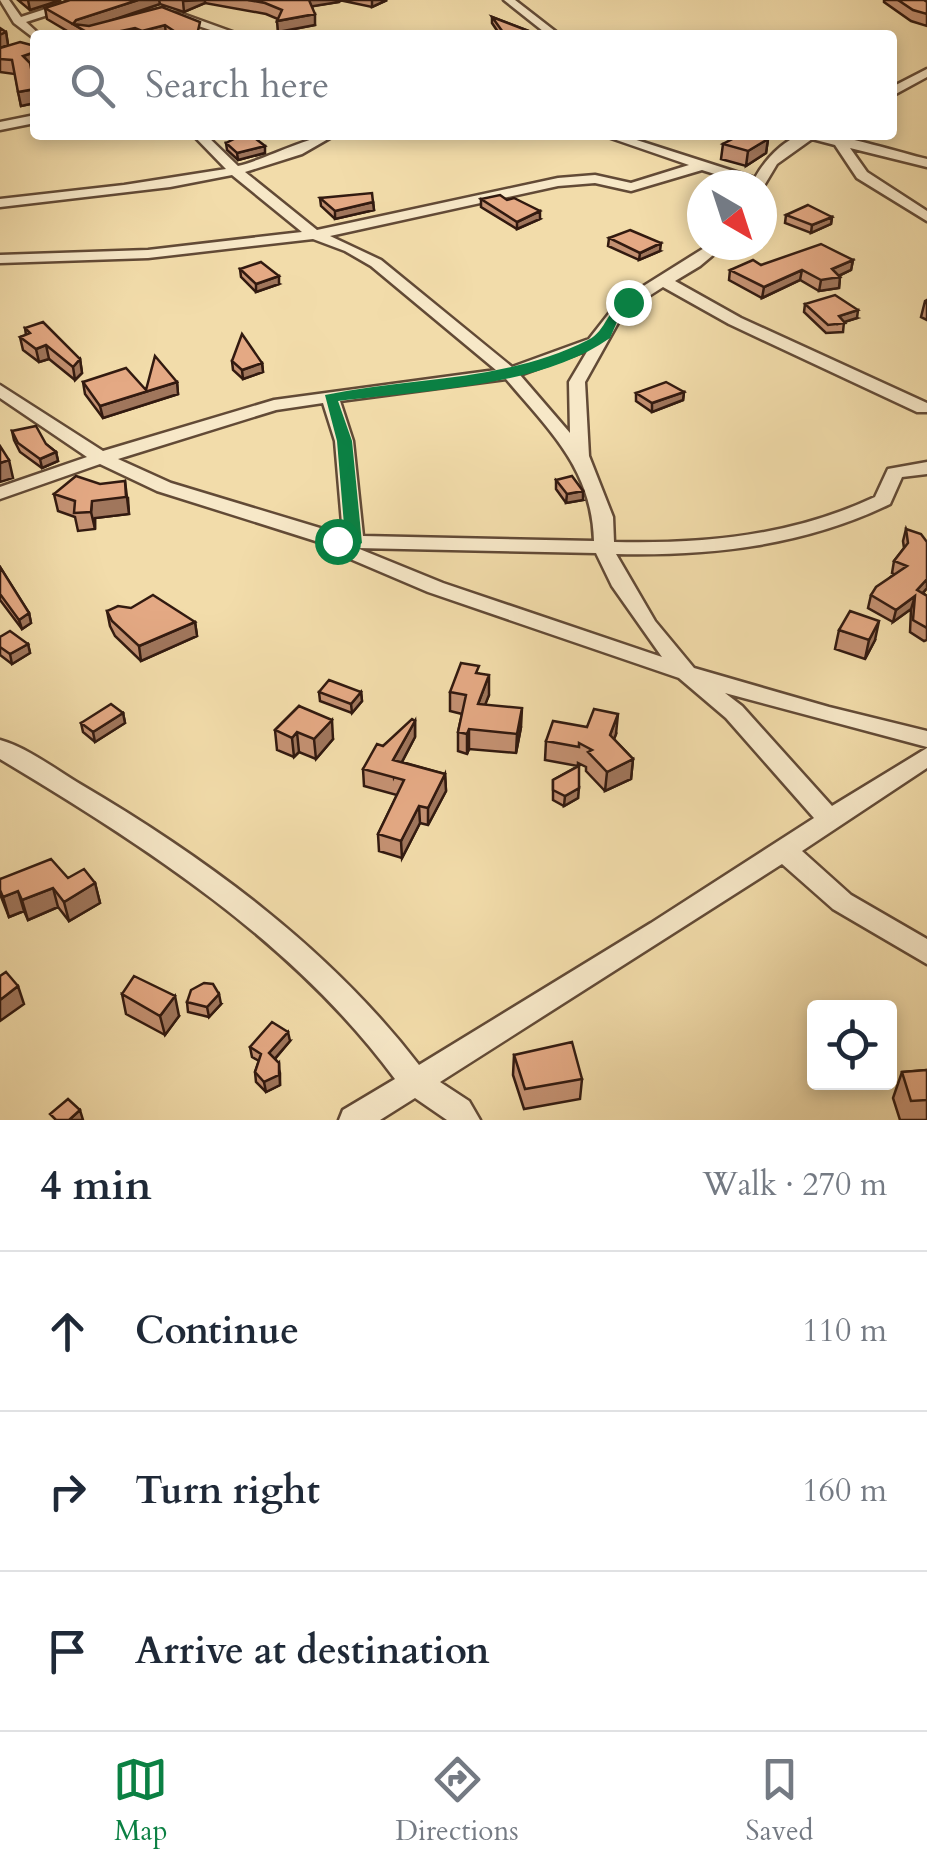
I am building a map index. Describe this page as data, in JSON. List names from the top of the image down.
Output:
{
  "north": "bottom right",
  "page": {
    "search": "Search here",
    "heading": ["4 min", "Walk · 270 m"],
    "list": [
      ["Continue", "110 m"],
      ["Turn right", "160 m"],
      "Arrive at destination"
    ],
    "nav": ["Map", "Directions", "Saved"]
  }
}
